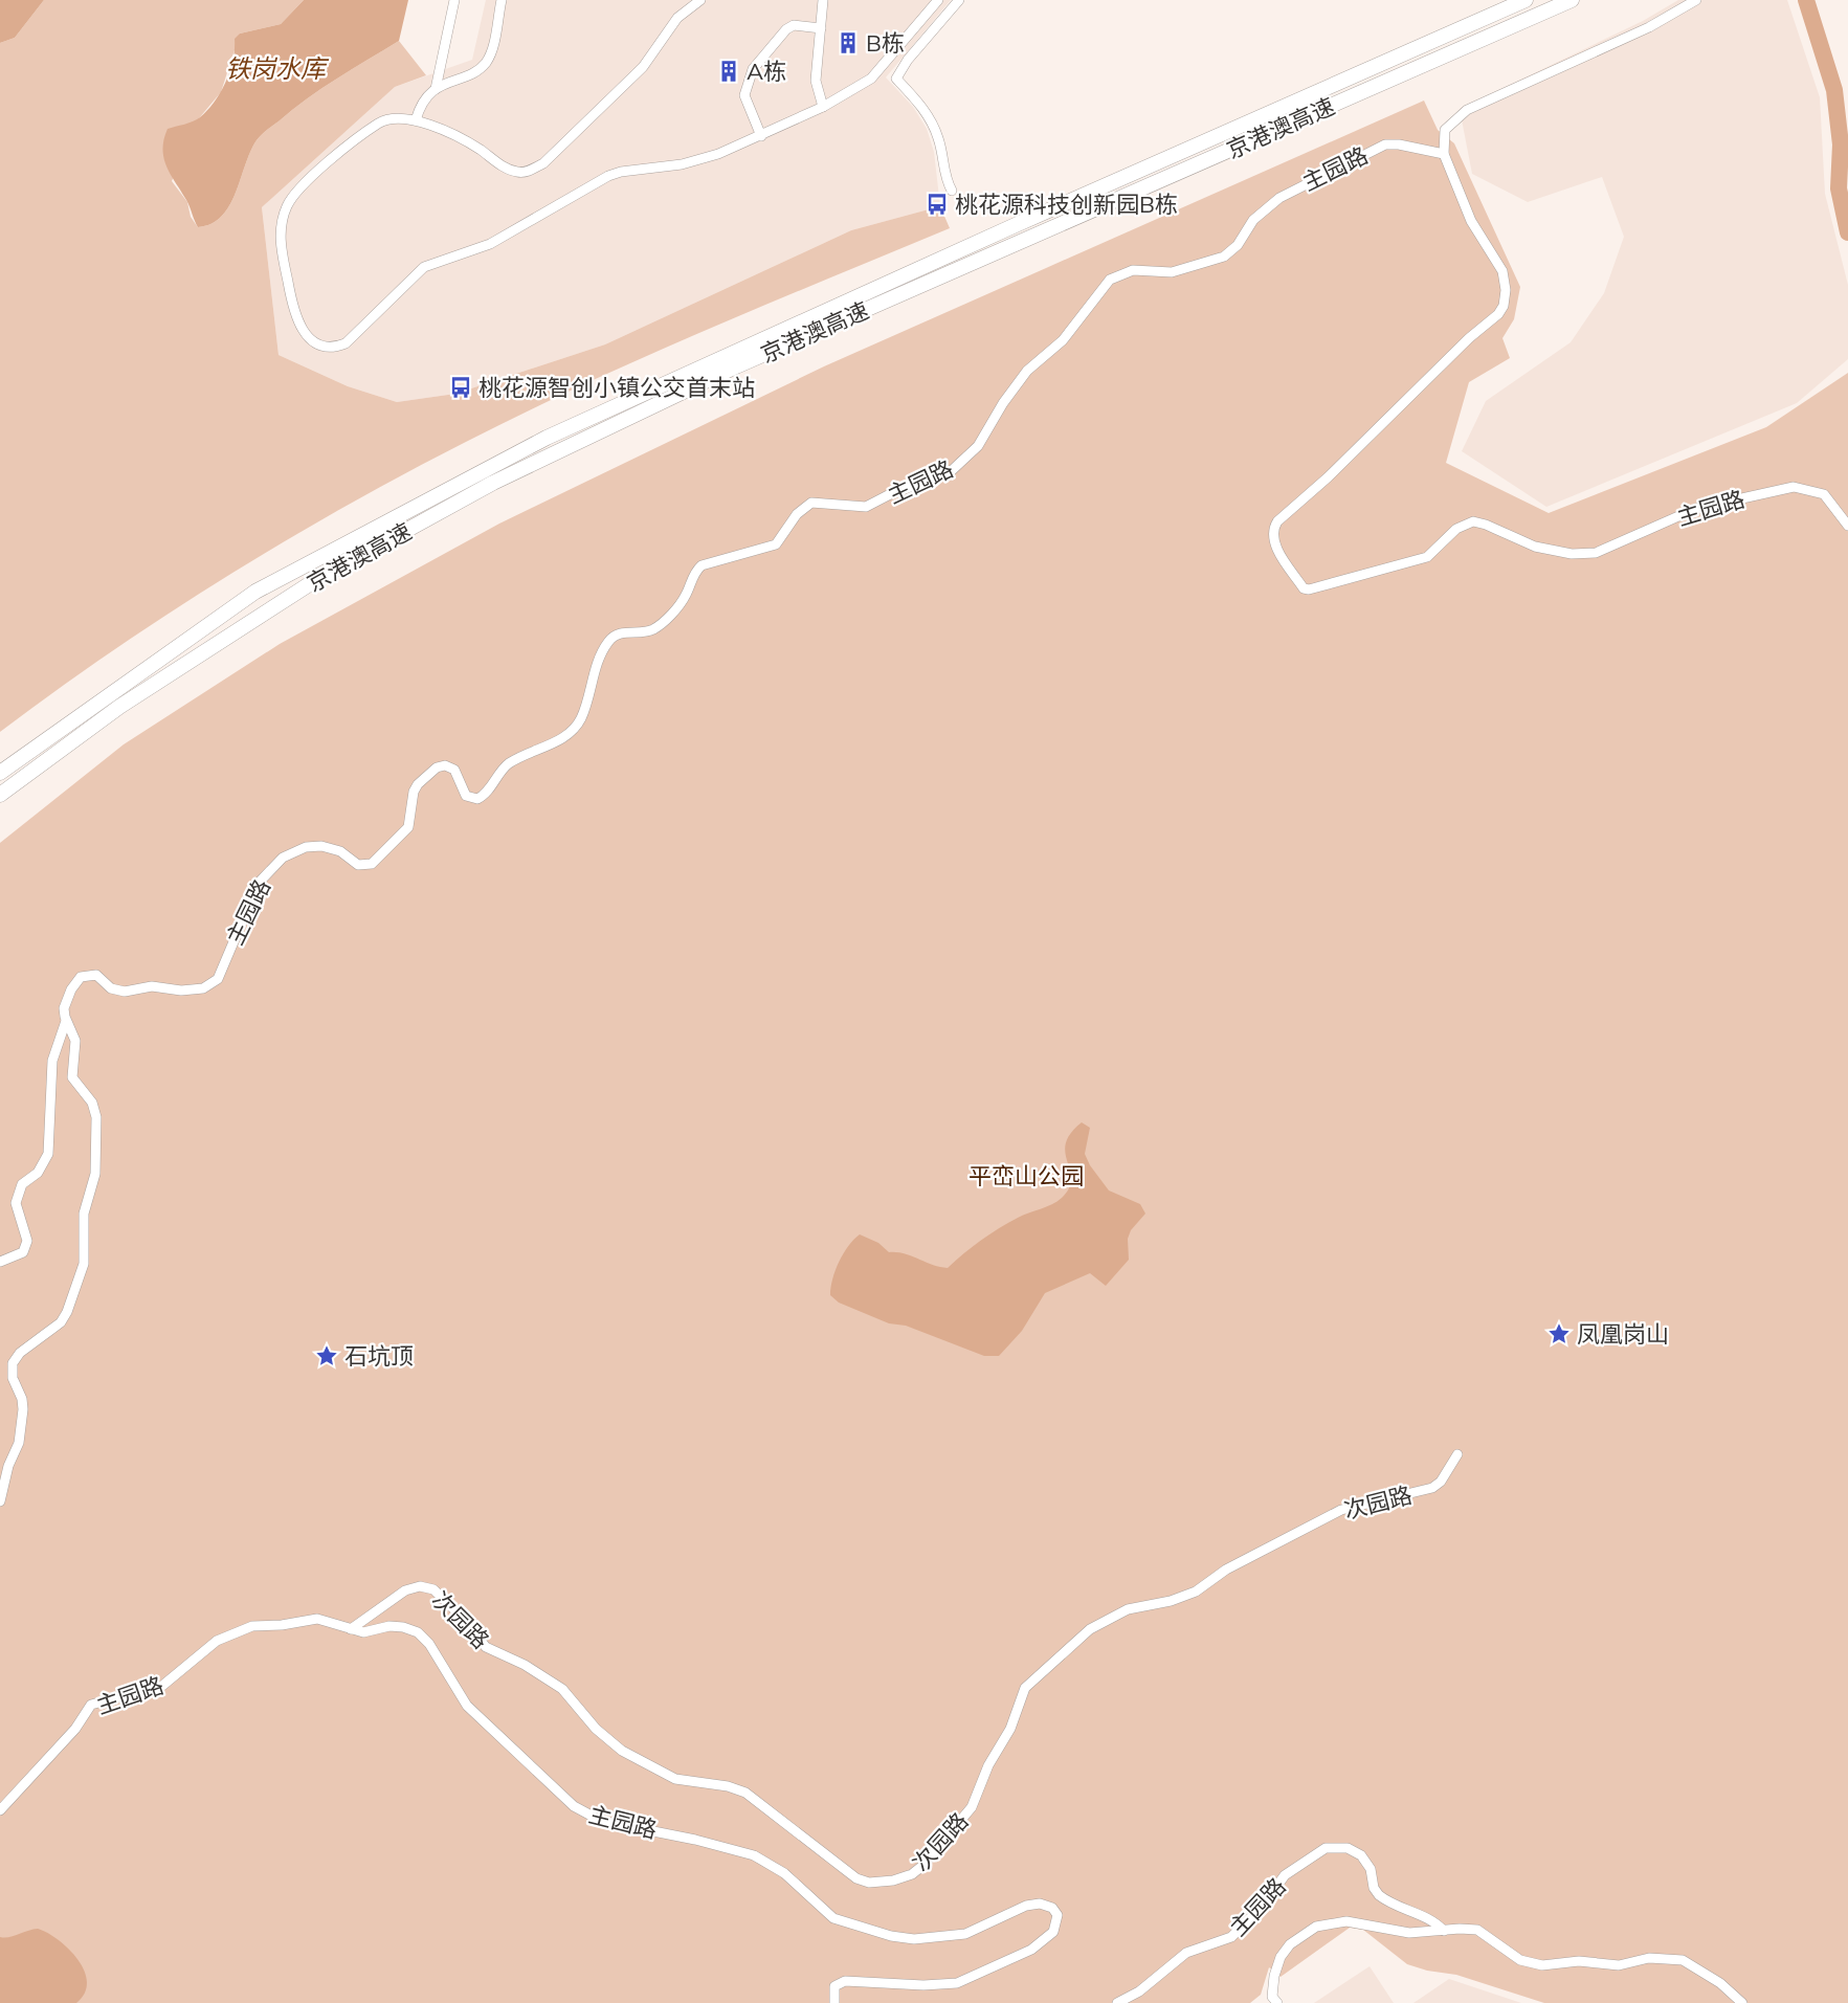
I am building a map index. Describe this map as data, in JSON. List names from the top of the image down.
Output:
{
  "streets": {
    "highway": ["京港澳高速"],
    "street": ["主园路", "次园路"]
  },
  "crossings": [
    ["主园路", "次园路"]
  ],
  "water": ["铁岗水库"],
  "parks": ["平峦山公园"],
  "places": {
    "building": ["B栋", "A栋"],
    "bus stop": ["桃花源科技创新园B栋", "桃花源智创小镇公交首末站"],
    "place": ["凤凰岗山", "石坑顶"]
  }
}
